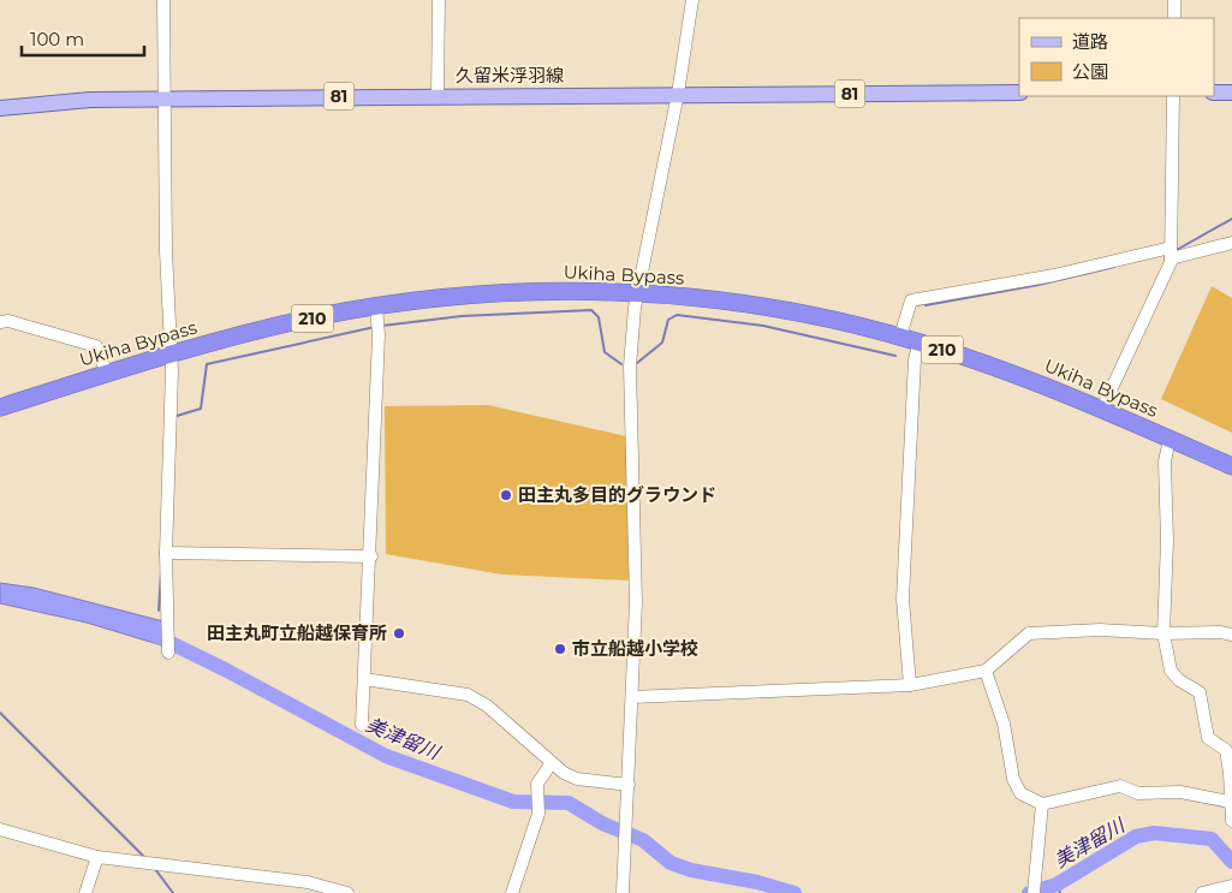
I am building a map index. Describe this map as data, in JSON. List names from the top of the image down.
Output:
{
  "streets": {
    "highway": ["Ukiha Bypass", "210"],
    "main road": ["久留米浮羽線", "81"]
  },
  "water": ["美津留川"],
  "places": ["田主丸多目的グラウンド", "田主丸町立船越保育所", "市立船越小学校"],
  "legend": ["道路", "公園"],
  "scale_bar": "100 m"
}
